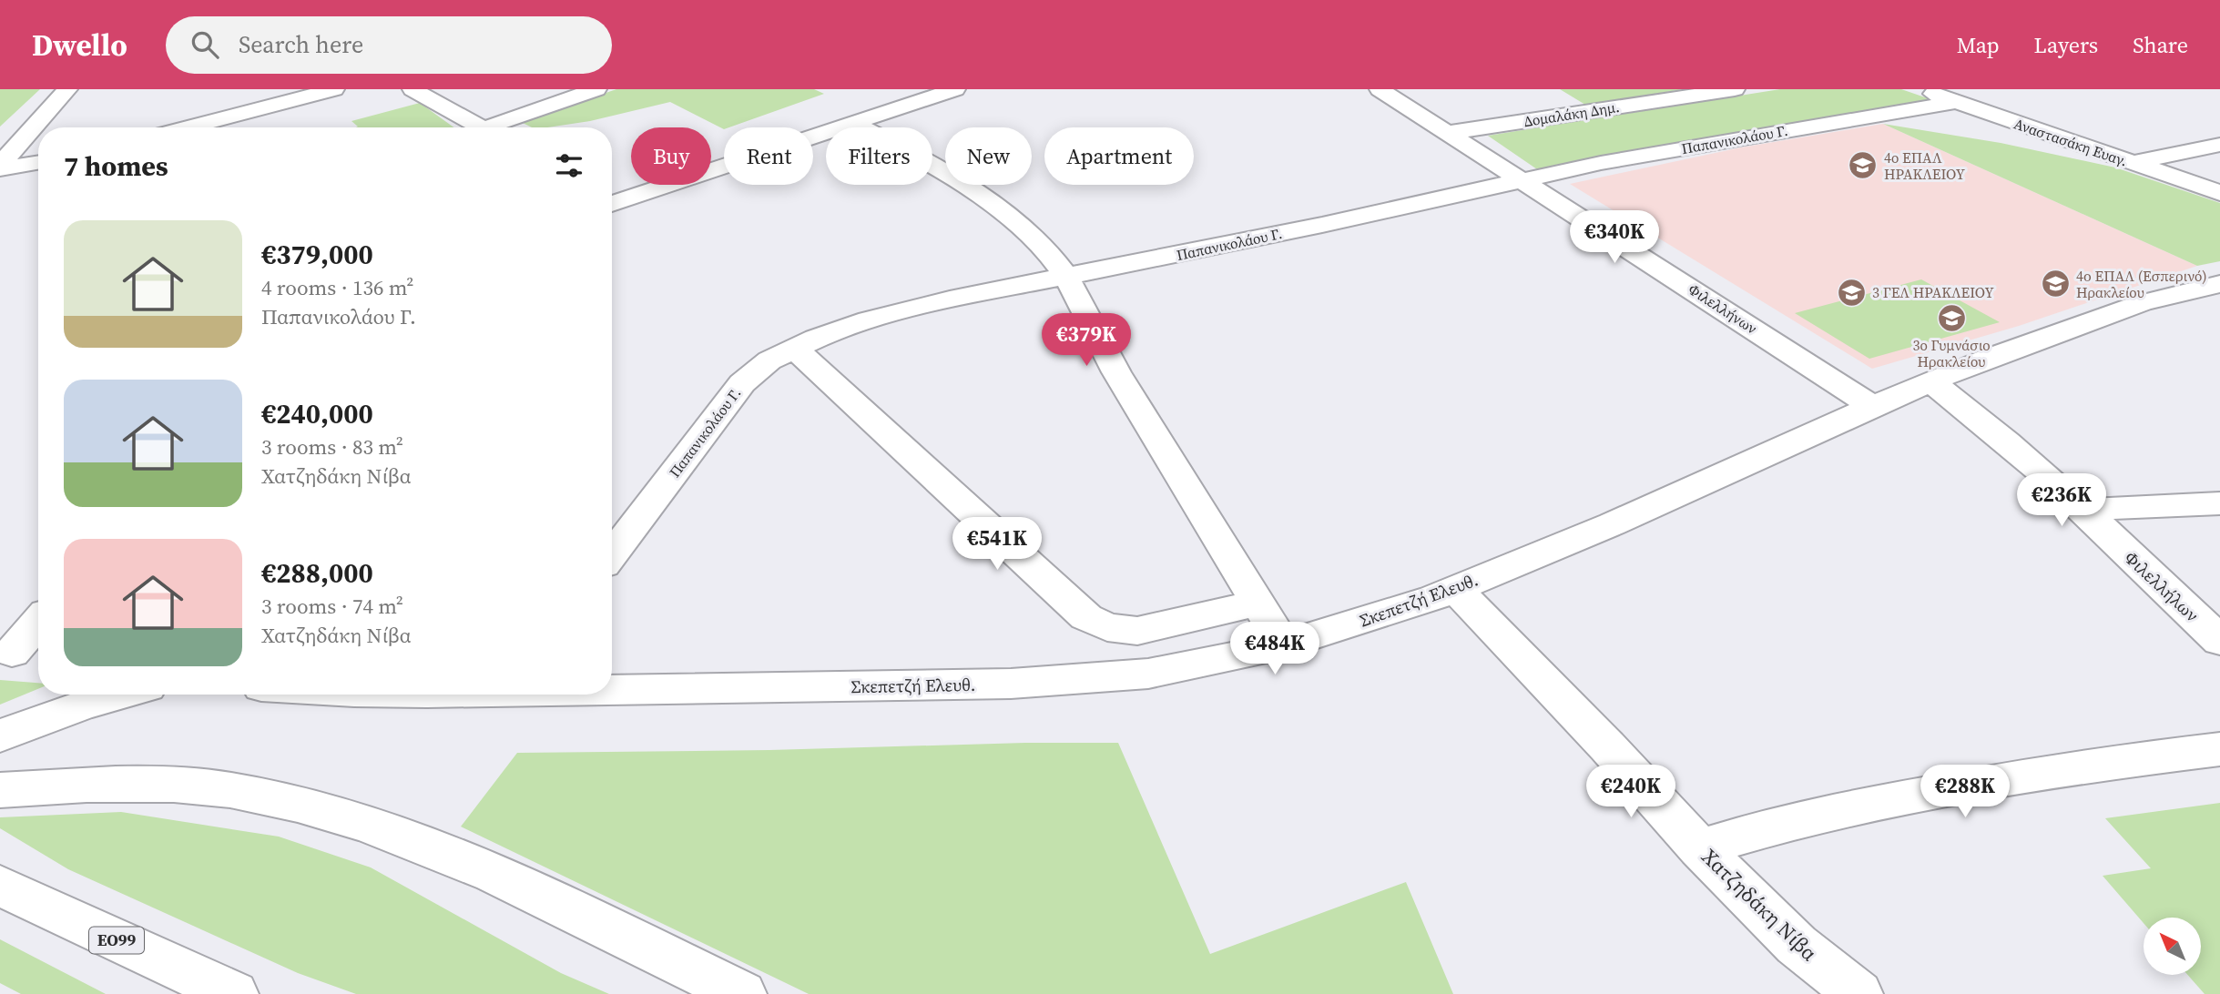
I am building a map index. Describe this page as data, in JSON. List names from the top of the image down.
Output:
{
  "streets": {
    "street": [
      "Δομαλάκη Δημ.",
      "Παπανικολάου Γ.",
      "Αναστασάκη Ευαγ.",
      "Φιλελλήνων",
      "Φιλελλήλων",
      "Σκεπετζή Ελευθ.",
      "Χατζηδάκη Νίβα",
      "ΕΟ99"
    ]
  },
  "crossings": [
    ["Δομαλάκη Δημ.", "Φιλελλήνων"],
    ["Παπανικολάου Γ.", "Αναστασάκη Ευαγ."],
    ["Παπανικολάου Γ.", "Φιλελλήνων"],
    ["Φιλελλήνων", "Σκεπετζή Ελευθ."],
    ["Φιλελλήλων", "Σκεπετζή Ελευθ."],
    ["Σκεπετζή Ελευθ.", "Χατζηδάκη Νίβα"]
  ],
  "places": {
    "school or university": [
      "4ο ΕΠΑΛ ΗΡΑΚΛΕΙΟΥ",
      "4o ΕΠΑΛ (Εσπερινό) Ηρακλείου",
      "3 ΓΕΛ ΗΡΑΚΛΕΙΟΥ",
      "3ο Γυμνάσιο Ηρακλείου"
    ]
  },
  "north": "top left",
  "page": {
    "header": "Dwello",
    "search": "Search here",
    "nav": ["Map", "Layers", "Share"],
    "chip": [
      "Buy",
      "Rent",
      "Filters",
      "New",
      "Apartment"
    ],
    "heading": "7 homes",
    "list": [
      {
        "name": "€379,000",
        "note": "4 rooms · 136 m² · Παπανικολάου Γ."
      },
      {
        "name": "€240,000",
        "note": "3 rooms · 83 m² · Χατζηδάκη Νίβα"
      },
      {
        "name": "€288,000",
        "note": "3 rooms · 74 m² · Χατζηδάκη Νίβα"
      }
    ],
    "price": [
      "€340K",
      "€379K",
      "€236K",
      "€541K",
      "€484K",
      "€240K",
      "€288K"
    ]
  }
}
